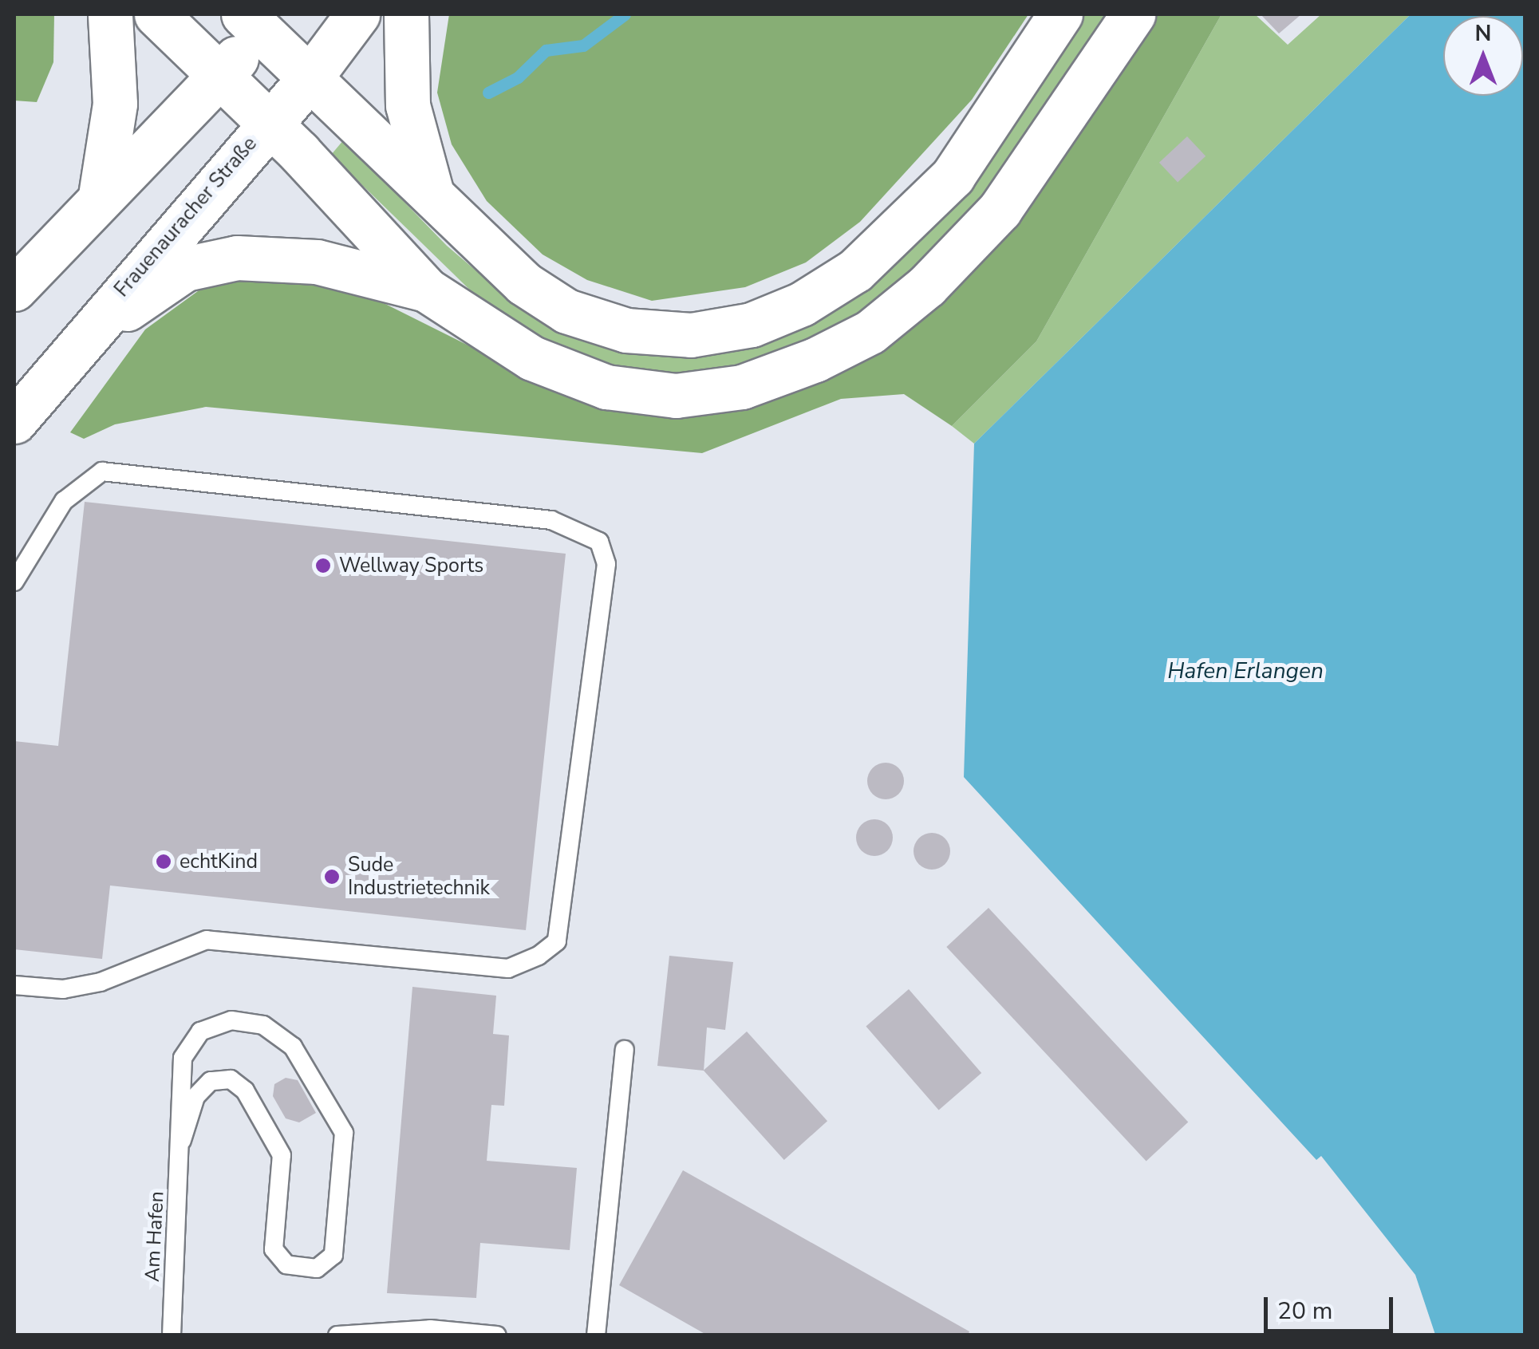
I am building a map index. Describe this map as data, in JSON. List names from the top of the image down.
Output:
{
  "streets": {
    "main road": ["Frauenauracher Straße"],
    "lane": ["Am Hafen"]
  },
  "water": ["Hafen Erlangen"],
  "places": ["Wellway Sports", "echtKind", "Sude Industrietechnik"],
  "scale_bar": "20 m",
  "north": "top"
}
